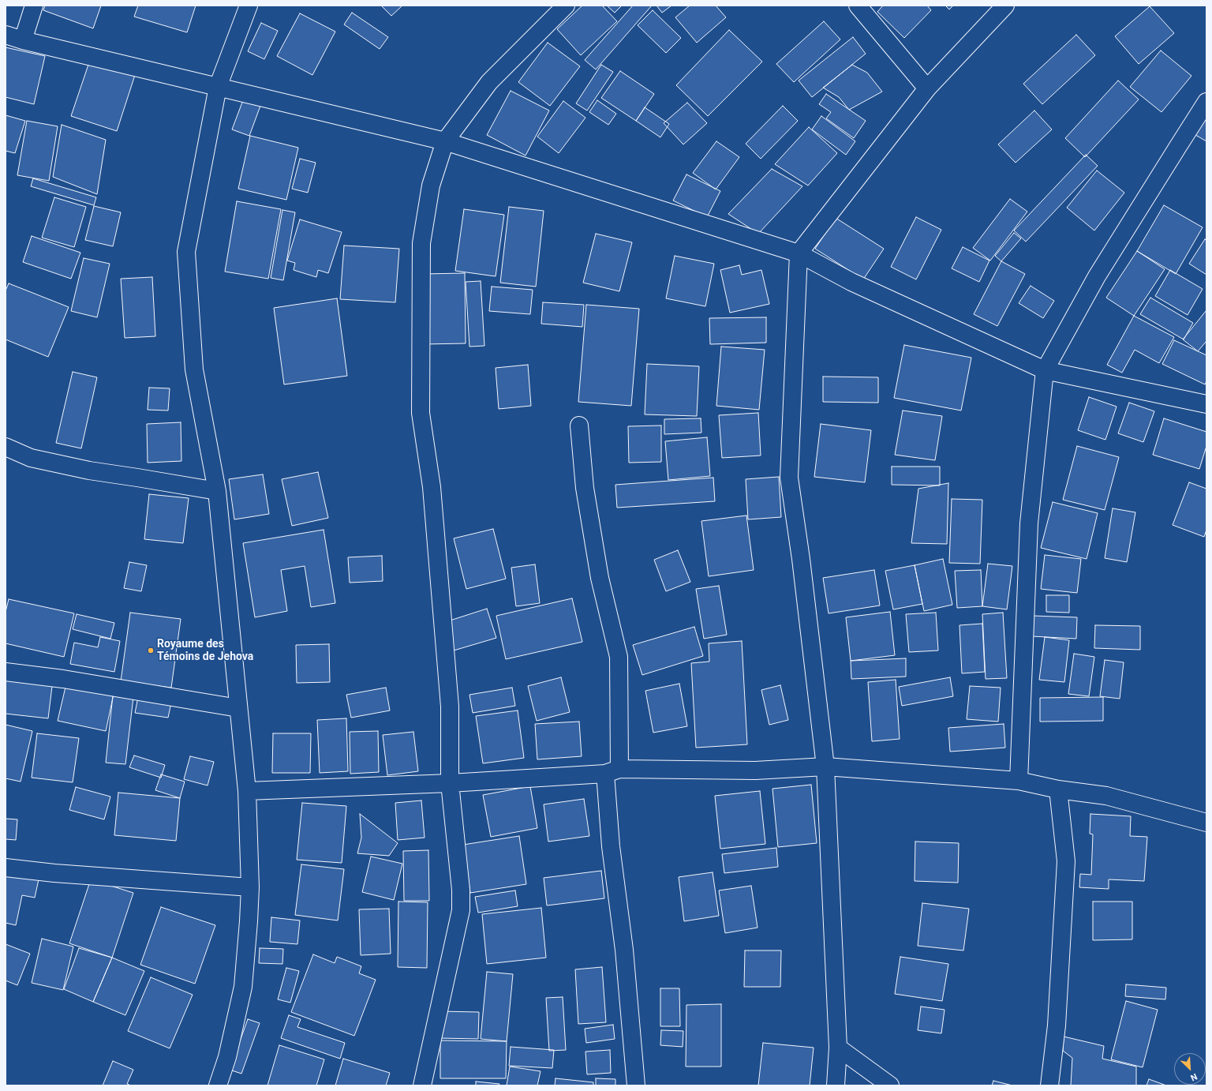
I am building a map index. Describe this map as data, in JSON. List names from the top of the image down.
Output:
{
  "places": ["Royaume des Témoins de Jehova"],
  "north": "bottom right"
}
